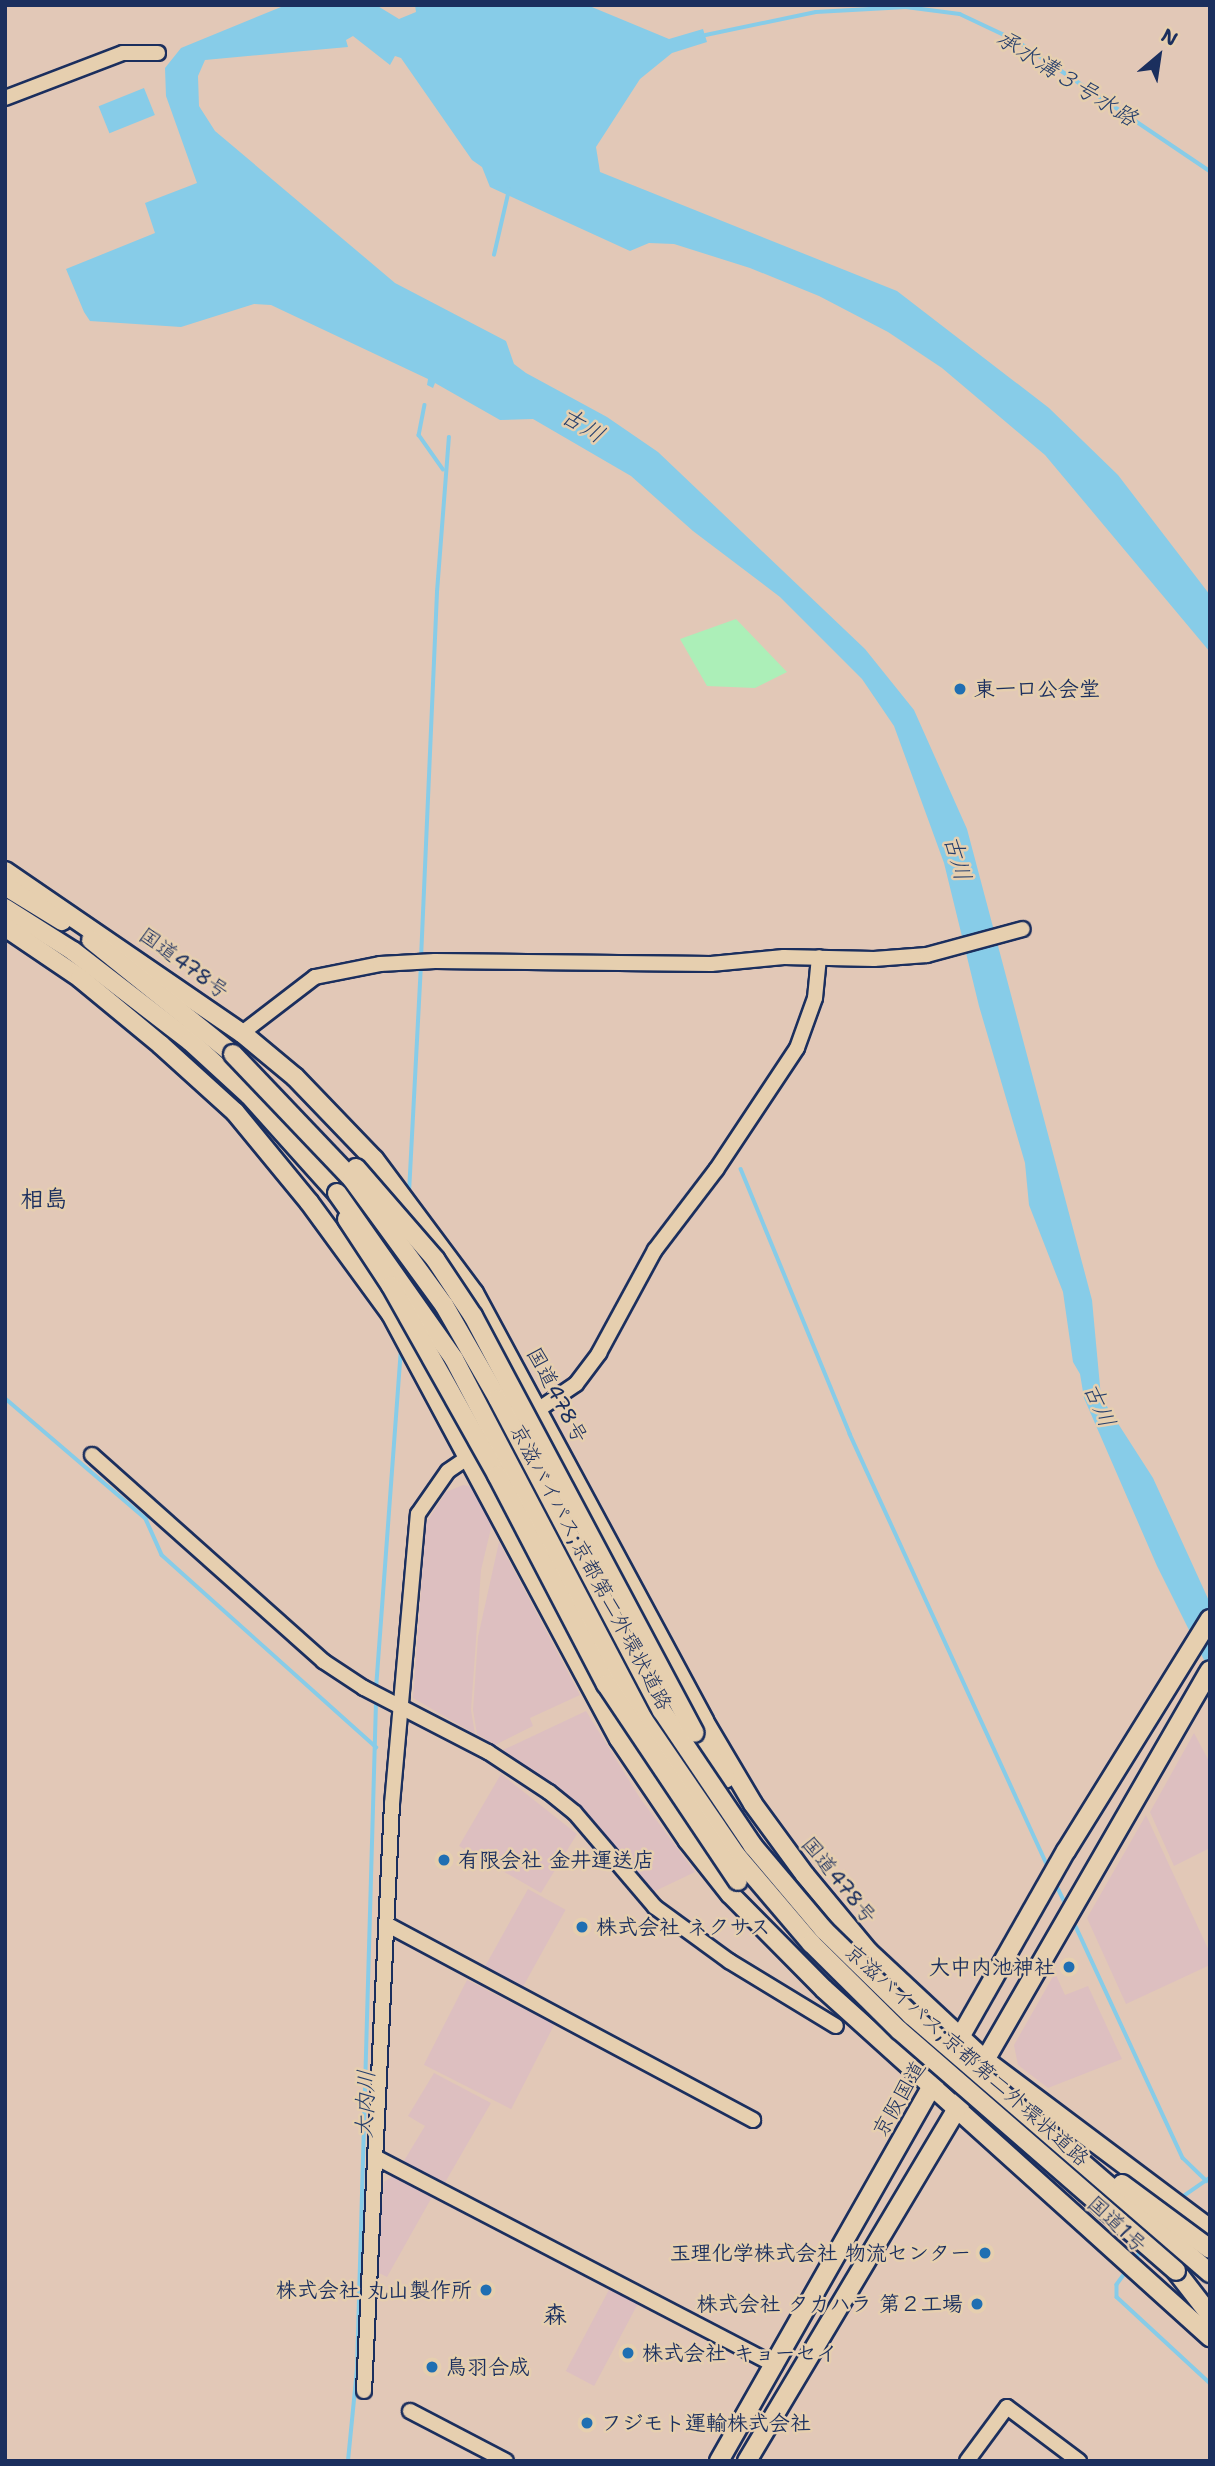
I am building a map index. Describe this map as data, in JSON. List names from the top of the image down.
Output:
{
  "streets": {
    "highway": [
      "国道478号",
      "京滋バイパス;京都第二外環状道路",
      "京阪国道",
      "国道1号"
    ]
  },
  "crossings": [
    ["国道478号", "京阪国道"],
    ["京阪国道", "国道1号"]
  ],
  "districts": ["相島", "森"],
  "water": ["承水溝３号水路", "古川", "大内川"],
  "places": [
    "東一口公会堂",
    "有限会社 金井運送店",
    "株式会社 ネクサス",
    "大中内池神社",
    "玉理化学株式会社 物流センター",
    "株式会社 丸山製作所",
    "株式会社 タカハラ 第２工場",
    "株式会社 キョーセイ",
    "鳥羽合成",
    "フジモト運輸株式会社"
  ],
  "north": "top right"
}
